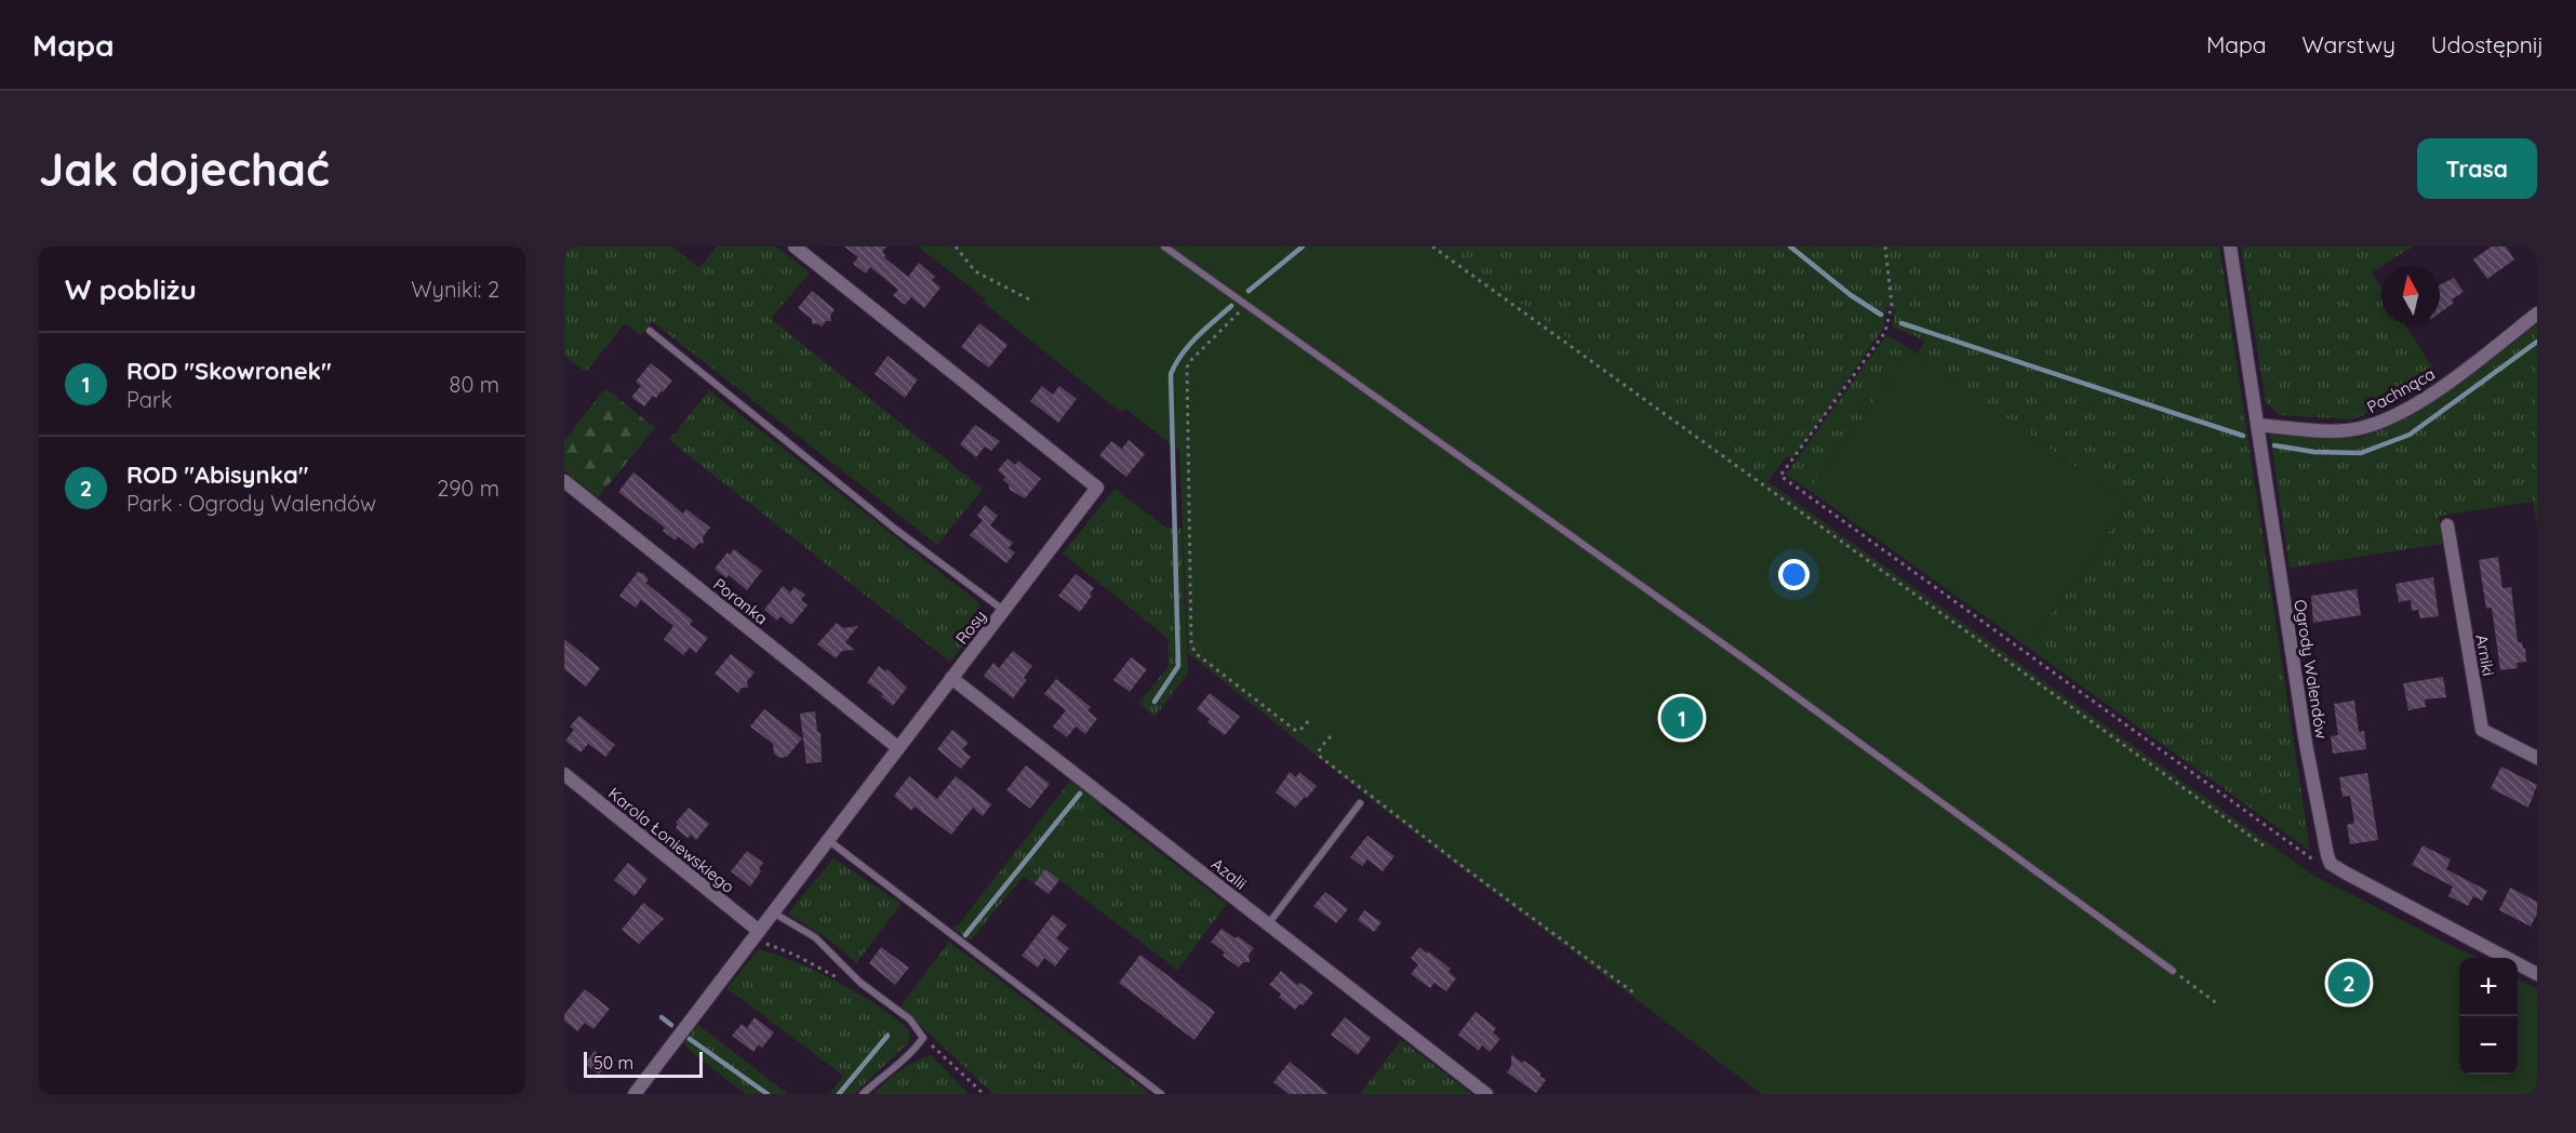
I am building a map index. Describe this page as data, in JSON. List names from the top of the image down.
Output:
{
  "streets": {
    "street": [
      "Pachnąca",
      "Poranka",
      "Rosy",
      "Arniki",
      "Ogrody Walendów",
      "Karola Łoniewskiego",
      "Azalii"
    ]
  },
  "crossings": [
    ["Pachnąca", "Ogrody Walendów"],
    ["Poranka", "Rosy"],
    ["Rosy", "Karola Łoniewskiego"],
    ["Rosy", "Azalii"]
  ],
  "scale_bar": "50 m",
  "north": "top",
  "page": {
    "header": "Mapa",
    "nav": ["Mapa", "Warstwy", "Udostępnij"],
    "buttons": "Trasa",
    "title": "Jak dojechać",
    "heading": ["W pobliżu", "Wyniki: 2"],
    "list": [
      {
        "mark": "1",
        "name": "ROD \"Skowronek\"",
        "note": "Park",
        "value": "80 m"
      },
      {
        "mark": "2",
        "name": "ROD \"Abisynka\"",
        "note": "Park · Ogrody Walendów",
        "value": "290 m"
      }
    ],
    "pins": ["1", "2"],
    "map_buttons": ["+", "−"],
    "scale": "50 m"
  }
}
